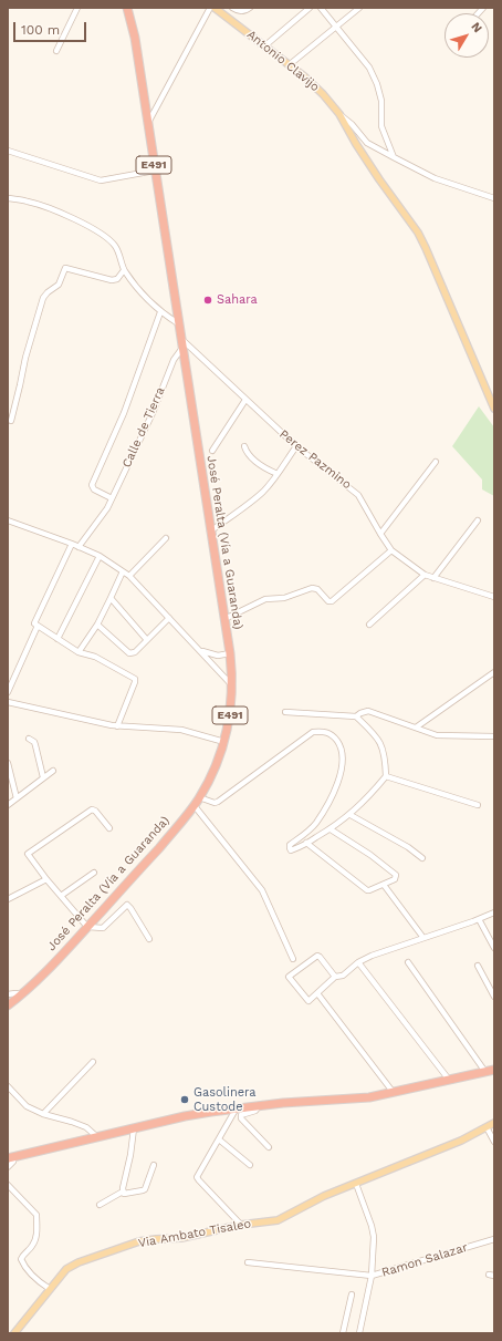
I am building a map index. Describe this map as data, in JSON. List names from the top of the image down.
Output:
{
  "streets": {
    "highway": ["E491", "José Peralta (Vía a Guaranda)"],
    "main road": ["Antonio Clavijo", "Via Ambato Tisaleo"],
    "street": ["Calle de Tierra", "Perez Pazmino", "Ramon Salazar"]
  },
  "crossings": [
    ["Calle de Tierra", "José Peralta (Vía a Guaranda)"],
    ["Perez Pazmino", "José Peralta (Vía a Guaranda)"]
  ],
  "places": ["Sahara", "Gasolinera Custode"],
  "scale_bar": "100 m",
  "north": "top right"
}
